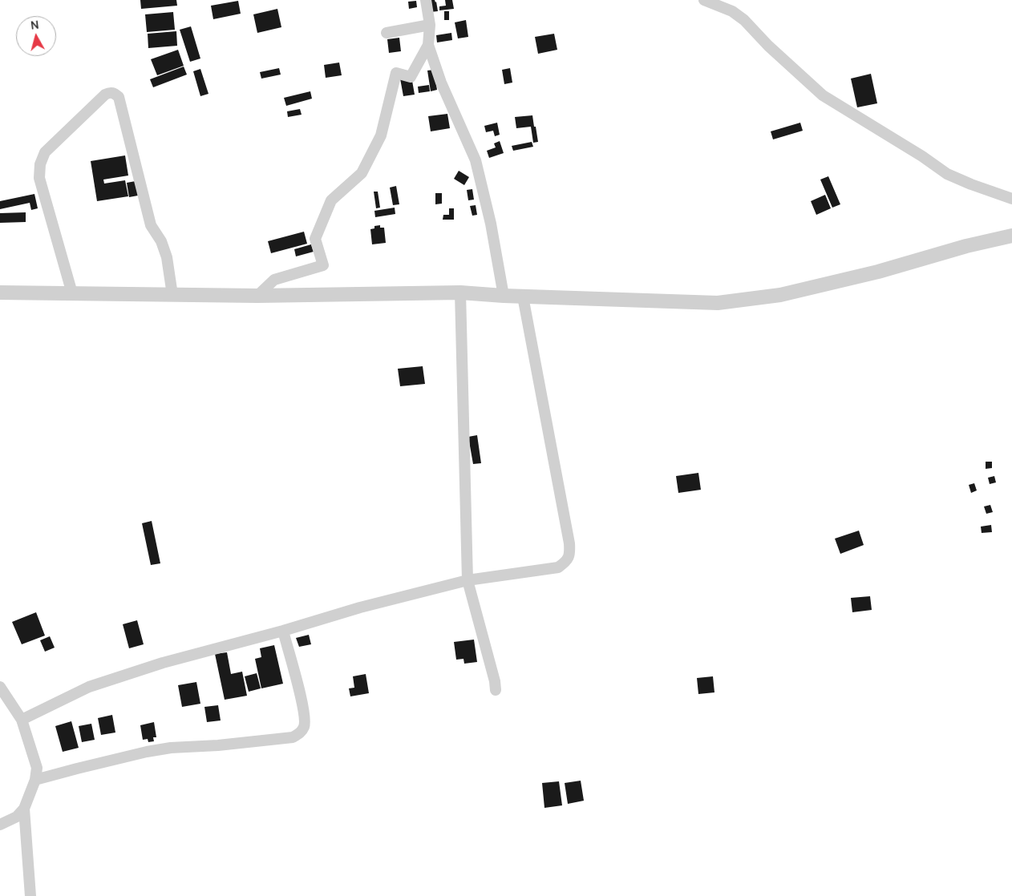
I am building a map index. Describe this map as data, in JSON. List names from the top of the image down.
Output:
{
  "north": "top"
}
